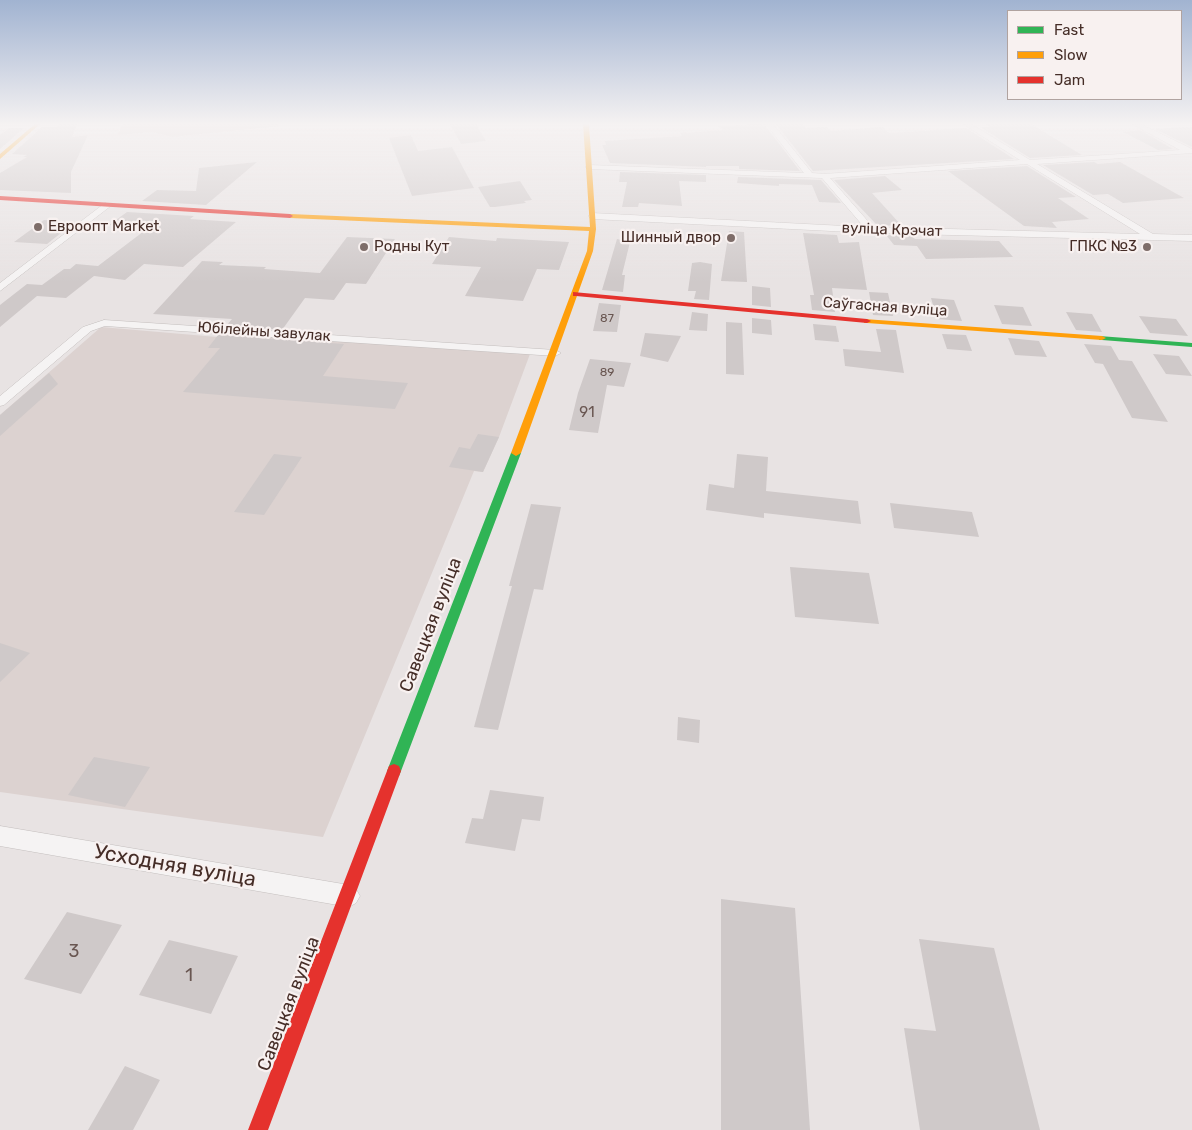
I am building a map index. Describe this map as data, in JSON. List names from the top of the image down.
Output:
{
  "streets": {
    "street": [
      "вуліца Крэчат",
      "Саўгасная вуліца",
      "Юбілейны завулак",
      "Савецкая вуліца",
      "Усходняя вуліца"
    ]
  },
  "crossings": [
    ["вуліца Крэчат", "Савецкая вуліца"],
    ["Саўгасная вуліца", "Савецкая вуліца"],
    ["Юбілейны завулак", "Савецкая вуліца"],
    ["Савецкая вуліца", "Усходняя вуліца"]
  ],
  "places": [
    "Евроопт Market",
    "Шинный двор",
    "Родны Кут",
    "ГПКС №3"
  ],
  "house_numbers": [
    "87",
    "89",
    "91",
    "3",
    "1"
  ],
  "legend": ["Fast", "Slow", "Jam"]
}
